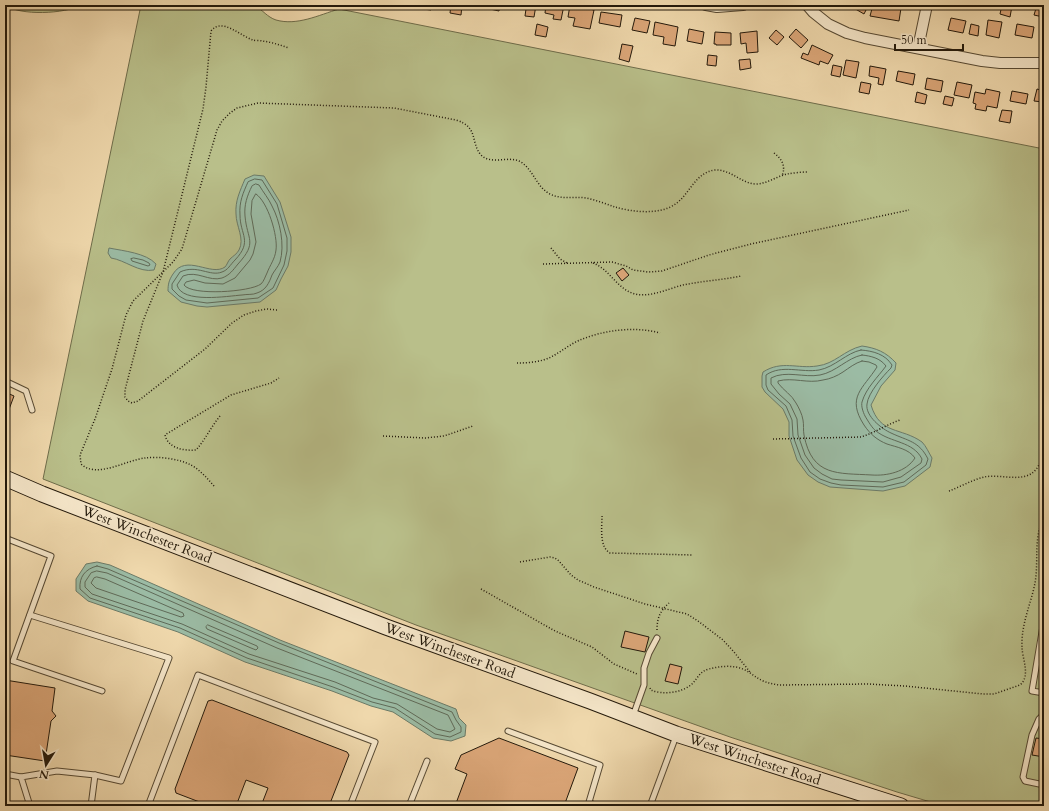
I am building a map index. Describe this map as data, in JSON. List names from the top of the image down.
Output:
{
  "streets": {
    "main road": ["West Winchester Road"]
  },
  "scale_bar": "50 m",
  "north": "bottom"
}
